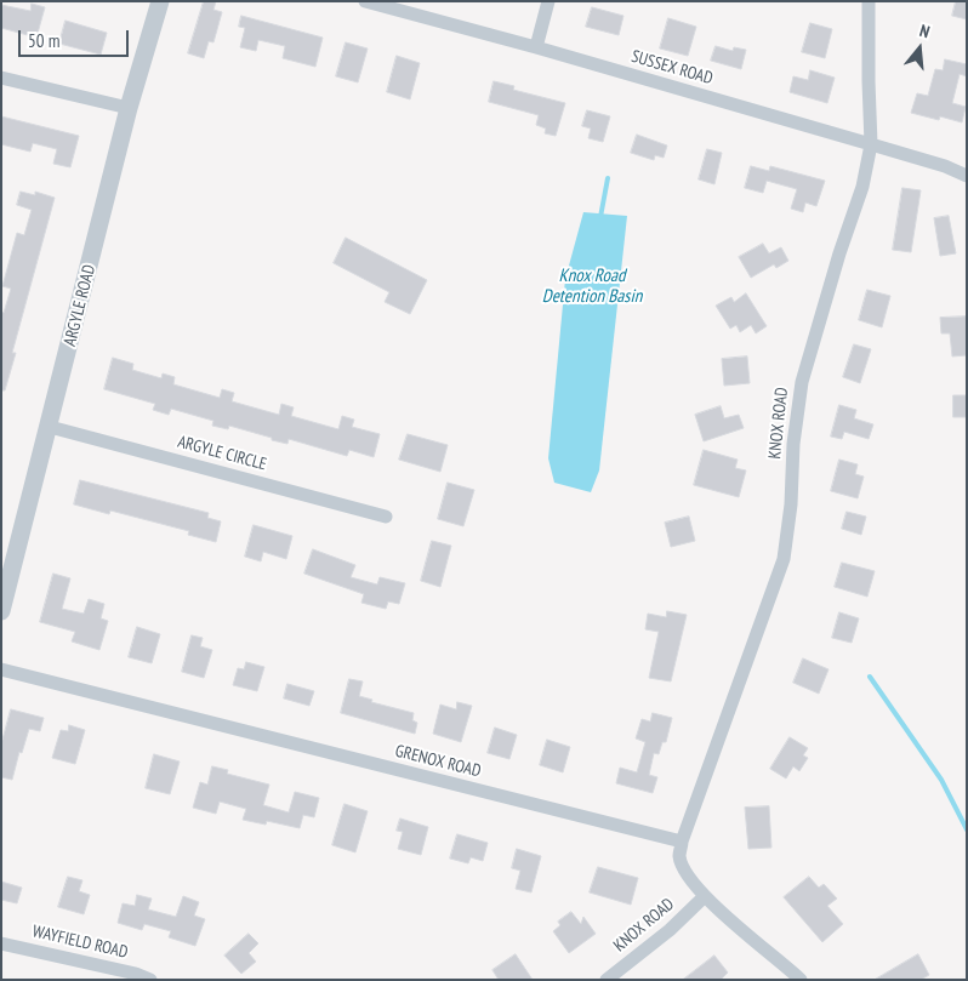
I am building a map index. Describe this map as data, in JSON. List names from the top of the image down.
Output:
{
  "streets": {
    "street": [
      "SUSSEX ROAD",
      "ARGYLE ROAD",
      "KNOX ROAD",
      "ARGYLE CIRCLE",
      "GRENOX ROAD",
      "WAYFIELD ROAD"
    ]
  },
  "crossings": [
    ["SUSSEX ROAD", "KNOX ROAD"],
    ["ARGYLE ROAD", "ARGYLE CIRCLE"],
    ["KNOX ROAD", "GRENOX ROAD"]
  ],
  "water": ["Knox Road Detention Basin"],
  "scale_bar": "50 m",
  "north": "top"
}
